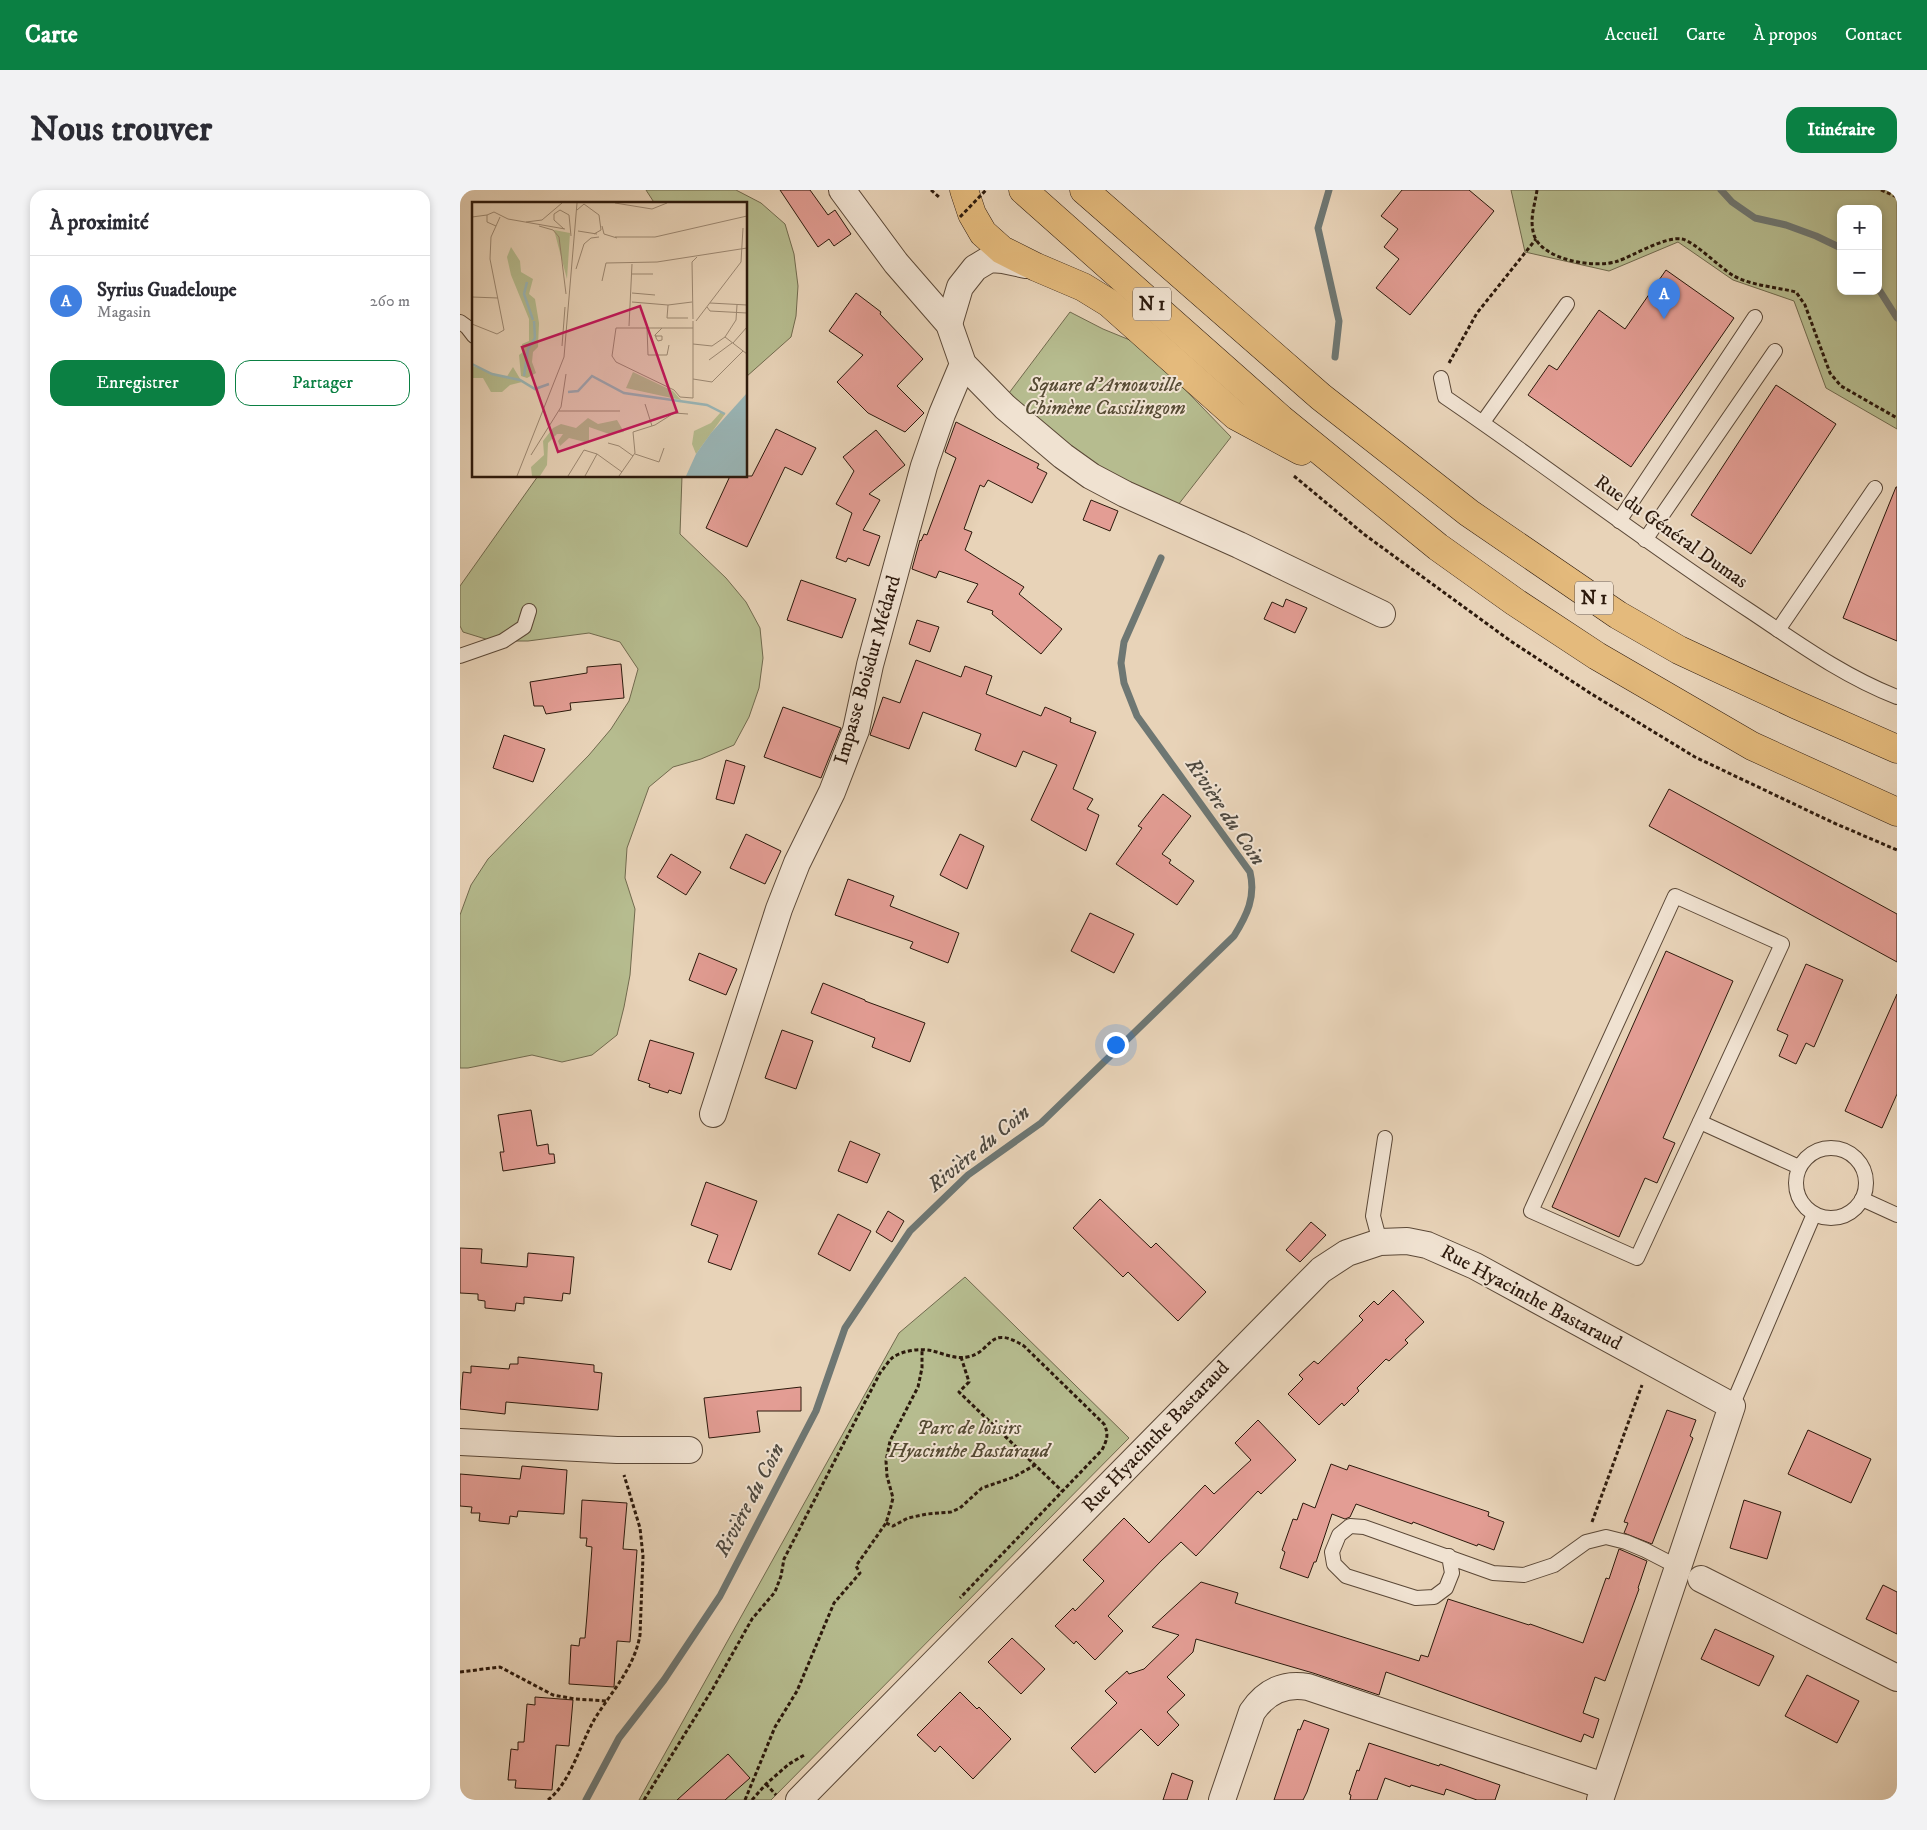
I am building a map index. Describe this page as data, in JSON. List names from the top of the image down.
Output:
{
  "streets": {
    "highway": ["N 1"],
    "street": ["Impasse Boisdur Médard", "Rue Hyacinthe Bastaraud"],
    "lane": ["Rue du Général Dumas"]
  },
  "water": ["Rivière du Coin"],
  "parks": ["Square d'Arnouville Chimène Cassilingom", "Parc de loisirs Hyacinthe Bastaraud"],
  "page": {
    "header": "Carte",
    "nav": [
      "Accueil",
      "Carte",
      "À propos",
      "Contact"
    ],
    "buttons": [
      "Itinéraire",
      ["Enregistrer", "Partager"]
    ],
    "title": "Nous trouver",
    "heading": "À proximité",
    "map_buttons": ["+", "−"],
    "list": [
      {
        "mark": "A",
        "name": "Syrius Guadeloupe",
        "note": "Magasin",
        "value": "260 m"
      }
    ],
    "pins": "A"
  }
}
